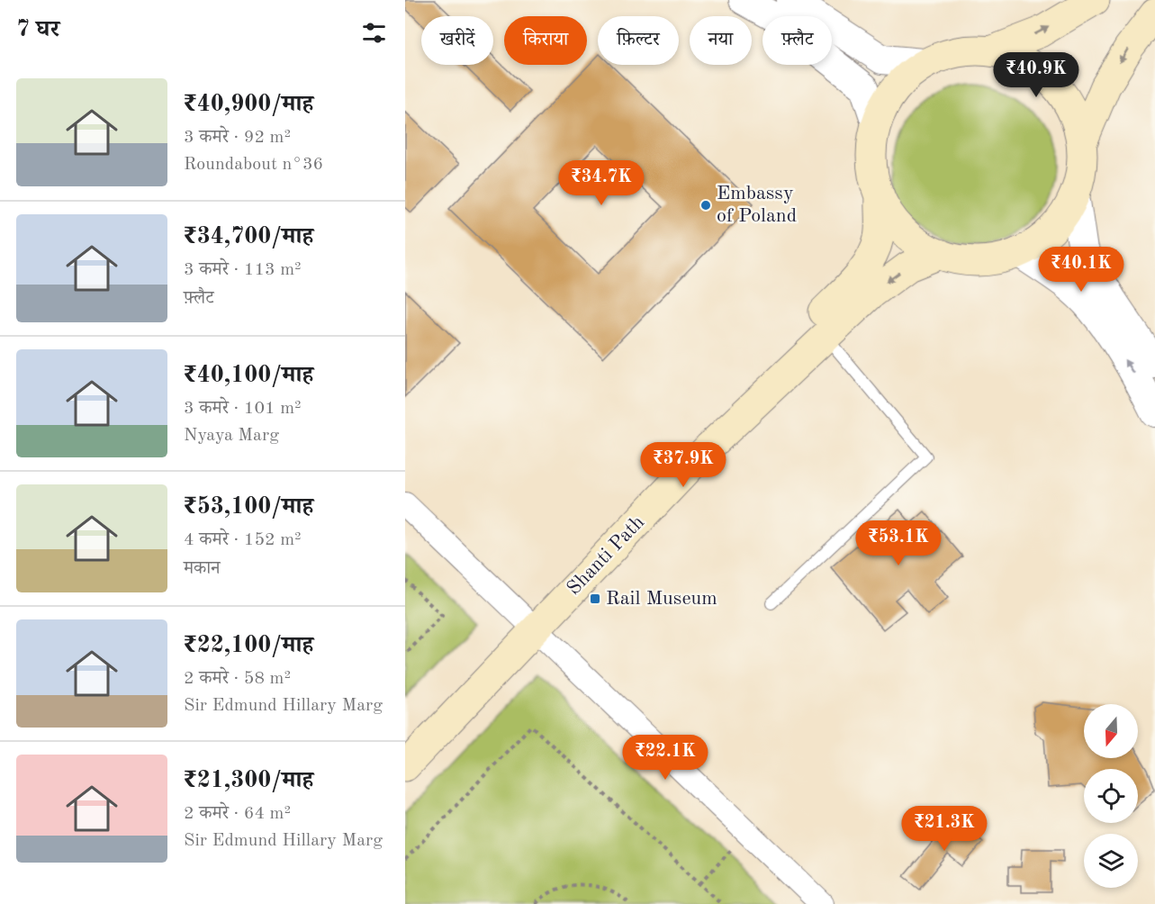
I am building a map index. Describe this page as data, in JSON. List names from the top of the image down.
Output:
{
  "streets": {
    "main road": ["Shanti Path"]
  },
  "places": {
    "other": ["Embassy of Poland"],
    "transit": ["Rail Museum"]
  },
  "north": "bottom",
  "page": {
    "heading": "7 घर",
    "chip": [
      "खरीदें",
      "किराया",
      "फ़िल्टर",
      "नया",
      "फ़्लैट"
    ],
    "price": [
      "₹40.9K",
      "₹34.7K",
      "₹40.1K",
      "₹37.9K",
      "₹53.1K",
      "₹22.1K",
      "₹21.3K"
    ],
    "list": [
      {
        "name": "₹40,900/माह",
        "note": "3 कमरे · 92 m² · Roundabout n°36"
      },
      {
        "name": "₹34,700/माह",
        "note": "3 कमरे · 113 m² · फ़्लैट"
      },
      {
        "name": "₹40,100/माह",
        "note": "3 कमरे · 101 m² · Nyaya Marg"
      },
      {
        "name": "₹53,100/माह",
        "note": "4 कमरे · 152 m² · मकान"
      },
      {
        "name": "₹22,100/माह",
        "note": "2 कमरे · 58 m² · Sir Edmund Hillary Marg"
      },
      {
        "name": "₹21,300/माह",
        "note": "2 कमरे · 64 m² · Sir Edmund Hillary Marg"
      }
    ]
  }
}
